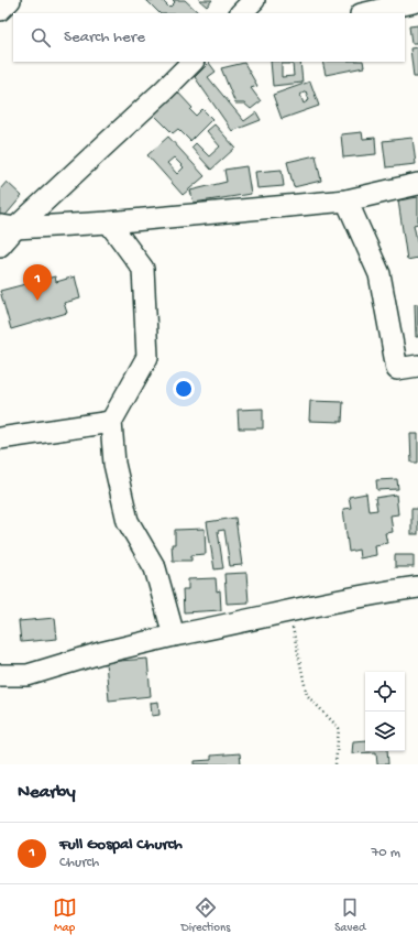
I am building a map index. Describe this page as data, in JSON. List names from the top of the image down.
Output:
{
  "page": {
    "search": "Search here",
    "pins": "1",
    "heading": "Nearby",
    "list": [
      {
        "mark": "1",
        "name": "Full Gospal Church",
        "note": "Church",
        "value": "70 m"
      }
    ],
    "nav": ["Map", "Directions", "Saved"]
  }
}
